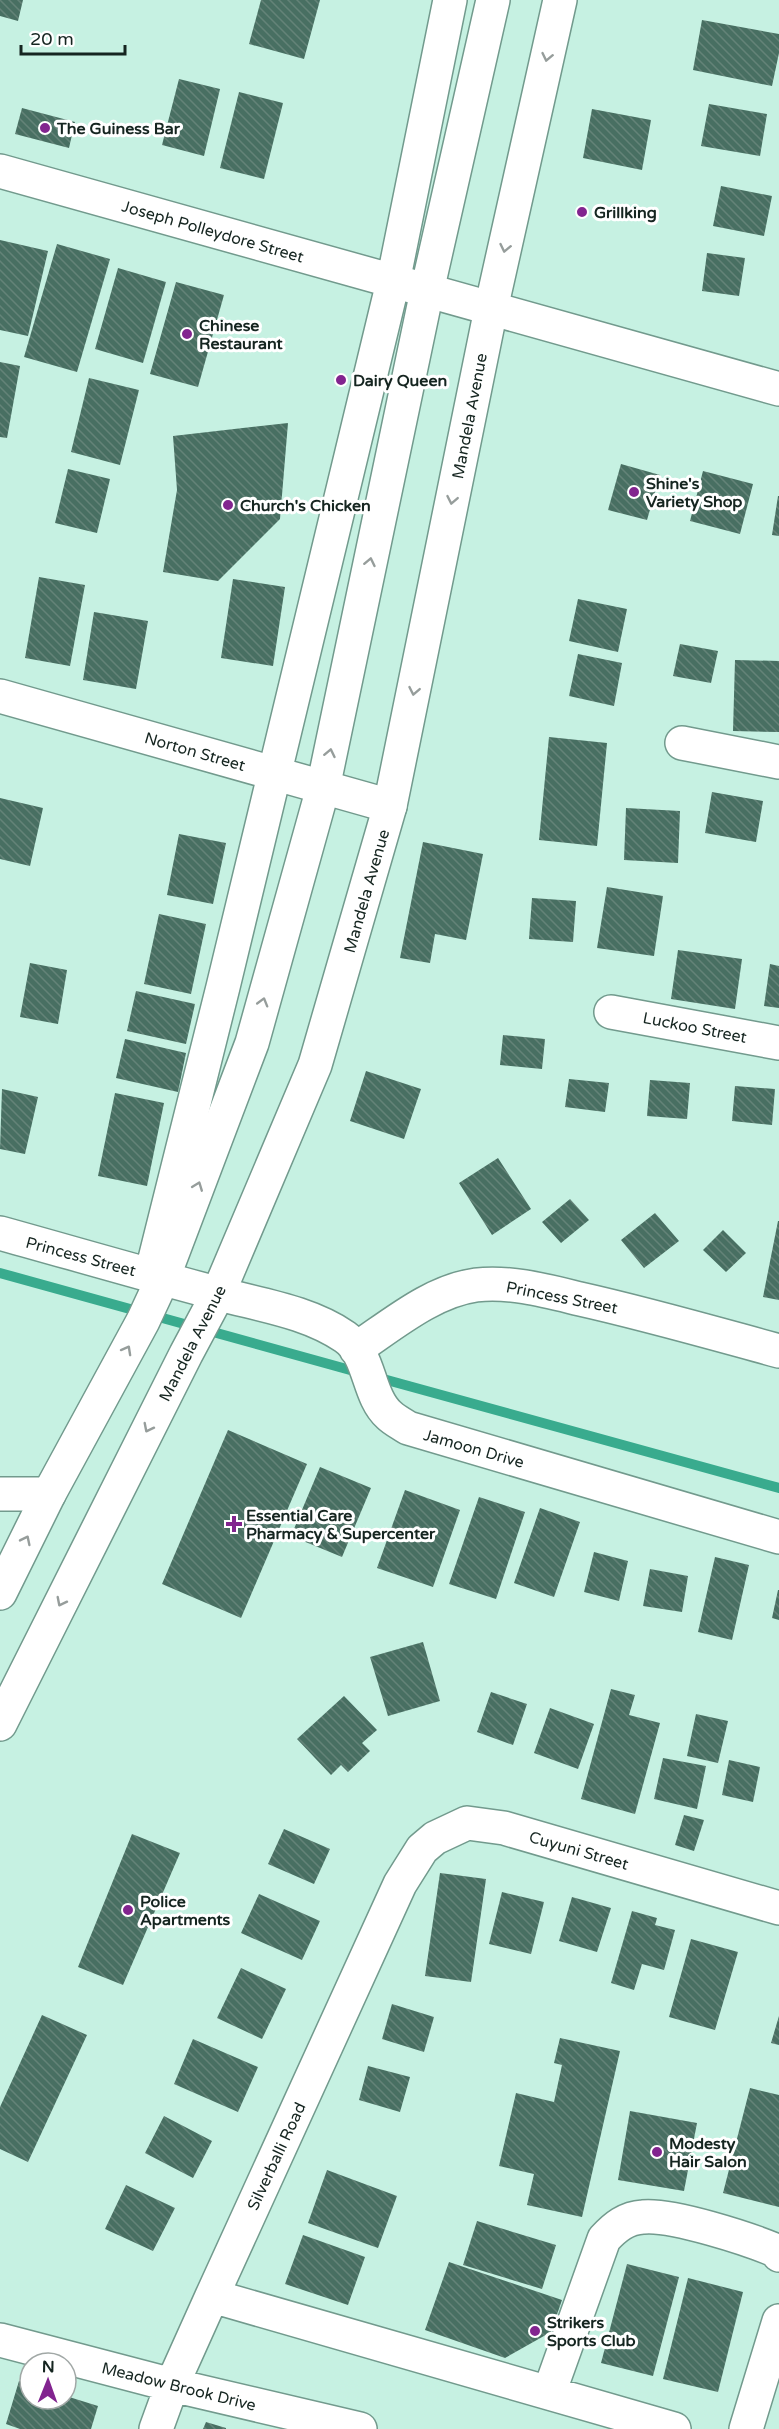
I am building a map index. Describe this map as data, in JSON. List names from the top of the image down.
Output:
{
  "streets": {
    "street": [
      "Joseph Polleydore Street",
      "Mandela Avenue",
      "Norton Street",
      "Luckoo Street",
      "Princess Street",
      "Jamoon Drive",
      "Cuyuni Street",
      "Silverballi Road",
      "Meadow Brook Drive"
    ]
  },
  "crossings": [
    ["Joseph Polleydore Street", "Mandela Avenue"],
    ["Mandela Avenue", "Norton Street"],
    ["Mandela Avenue", "Princess Street"],
    ["Mandela Avenue", "Jamoon Drive"],
    ["Princess Street", "Jamoon Drive"],
    ["Cuyuni Street", "Silverballi Road"],
    ["Silverballi Road", "Meadow Brook Drive"]
  ],
  "places": {
    "other": [
      "The Guiness Bar",
      "Grillking",
      "Chinese Restaurant",
      "Dairy Queen",
      "Shine's Variety Shop",
      "Church's Chicken",
      "Police Apartments",
      "Modesty Hair Salon",
      "Strikers Sports Club"
    ],
    "health": ["Essential Care Pharmacy & Supercenter"]
  },
  "scale_bar": "20 m",
  "north": "top"
}
